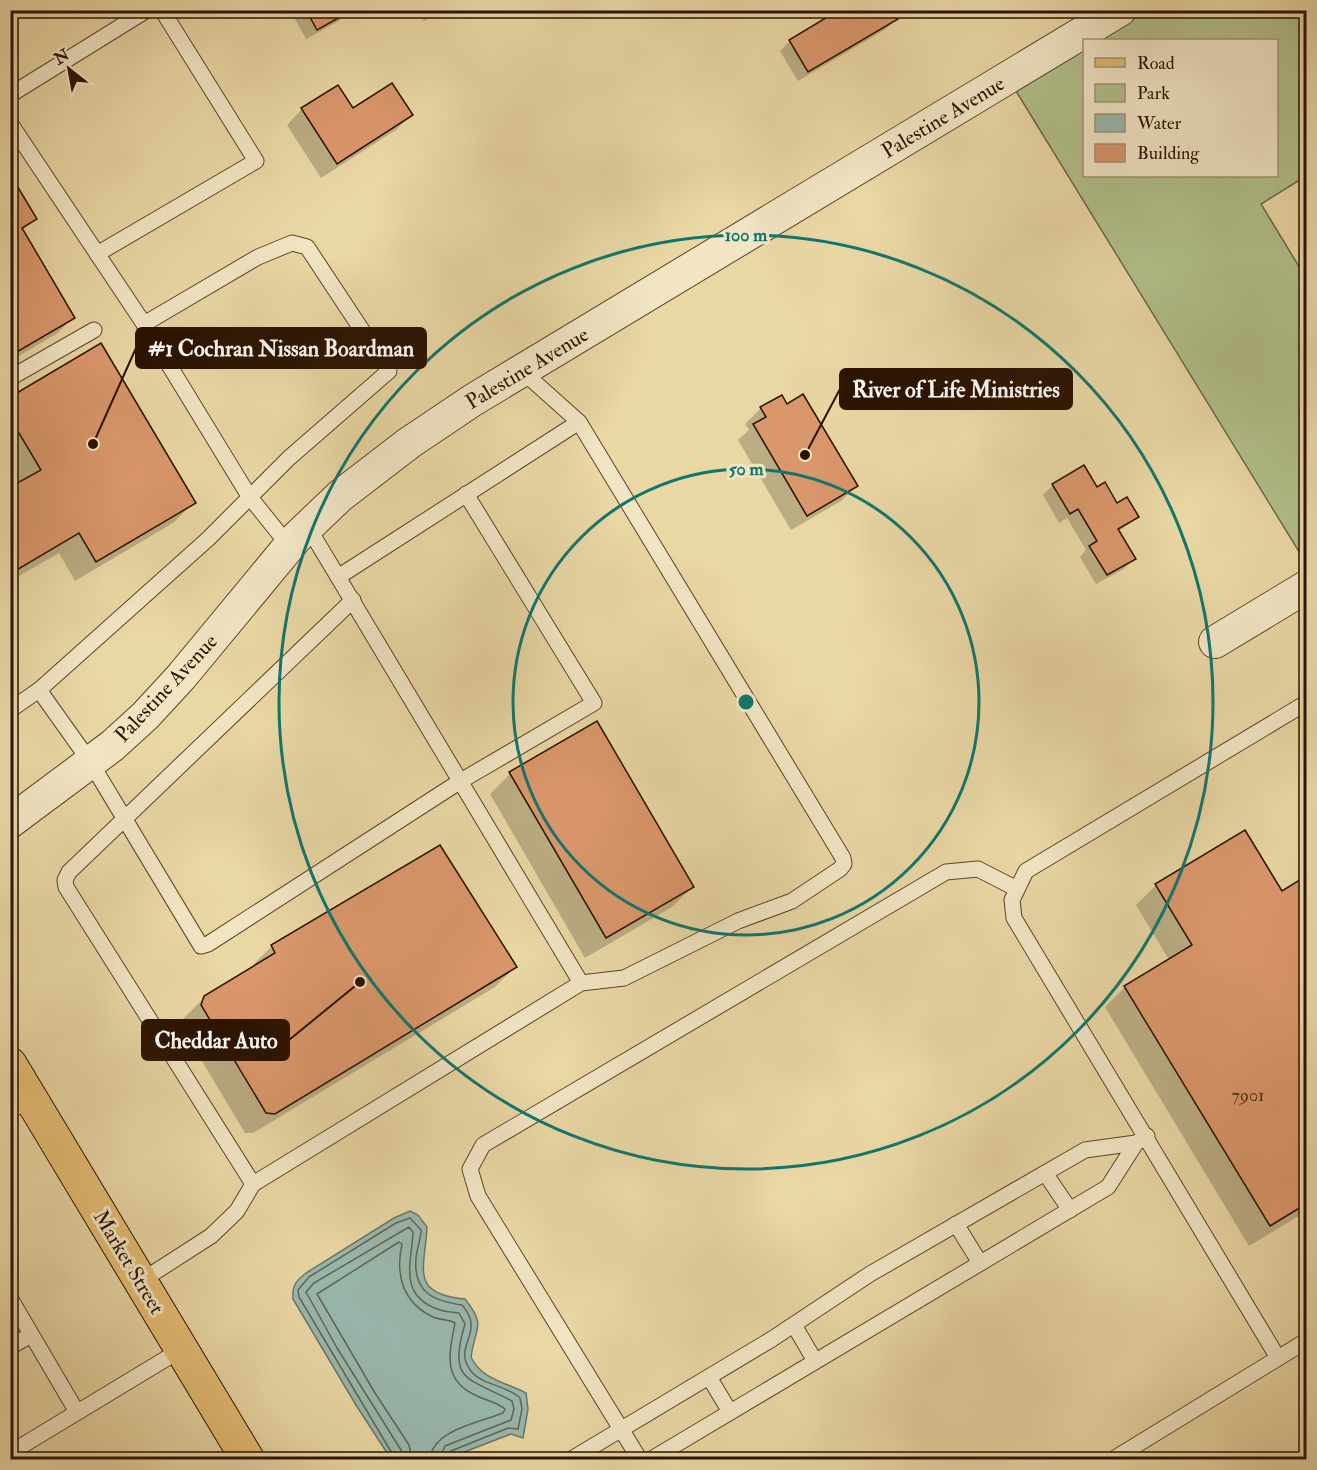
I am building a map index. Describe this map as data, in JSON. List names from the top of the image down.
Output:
{
  "streets": {
    "main road": ["Market Street"],
    "street": ["Palestine Avenue"]
  },
  "places": ["#1 Cochran Nissan Boardman", "River of Life Ministries", "Cheddar Auto"],
  "house_numbers": ["7901"],
  "legend": [
    "Road",
    "Park",
    "Water",
    "Building"
  ],
  "north": "top left",
  "rings": ["100 m", "50 m"]
}
